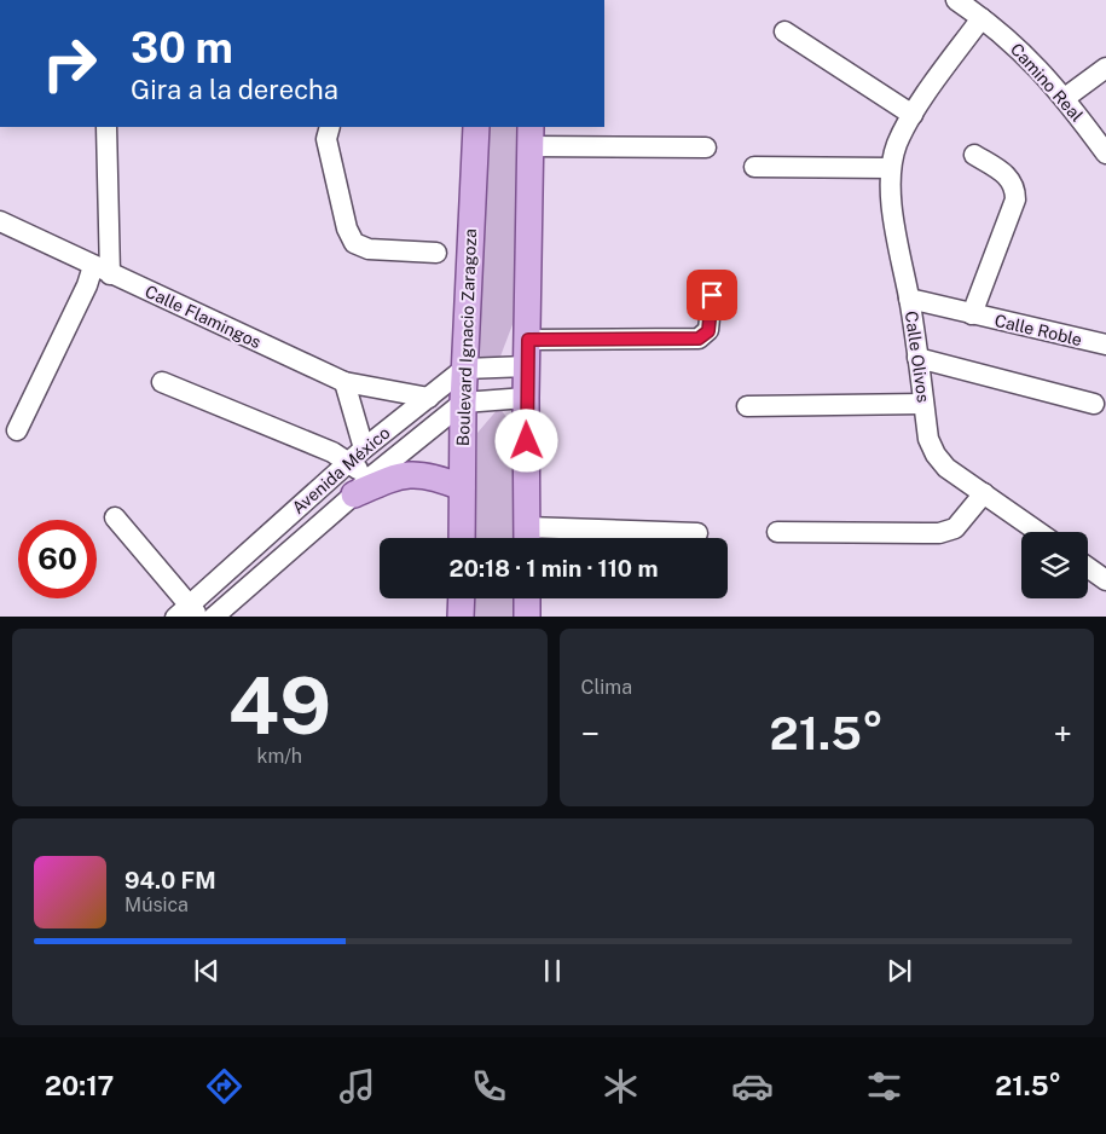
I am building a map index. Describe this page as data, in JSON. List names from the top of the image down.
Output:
{
  "streets": {
    "main road": ["Boulevard Ignacio Zaragoza"],
    "street": [
      "Camino Real",
      "Calle Flamingos",
      "Calle Roble",
      "Calle Olivos",
      "Avenida México"
    ]
  },
  "crossings": [
    ["Camino Real", "Calle Olivos"],
    ["Calle Flamingos", "Avenida México"],
    ["Calle Roble", "Calle Olivos"],
    ["Boulevard Ignacio Zaragoza", "Avenida México"]
  ],
  "page": {
    "turn": ["30 m", "Gira a la derecha"],
    "limit": "60",
    "trip": "20:18 · 1 min · 110 m",
    "tile": [
      ["49", "km/h"],
      "Clima"
    ],
    "heat": ["−", "21.5°", "+"],
    "song": ["94.0 FM", "Música"],
    "tabs": ["20:17", "21.5°"]
  }
}
